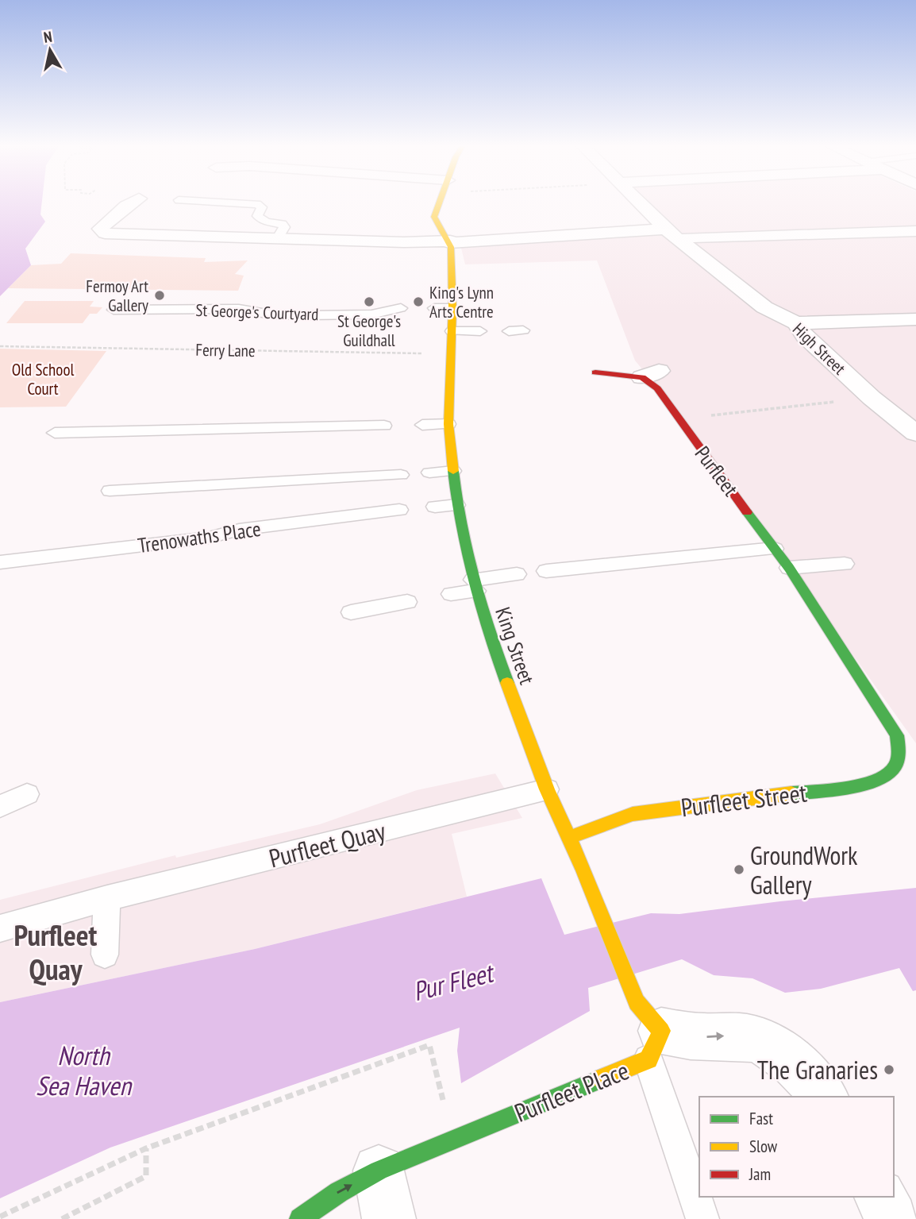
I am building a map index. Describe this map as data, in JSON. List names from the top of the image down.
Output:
{
  "streets": {
    "street": [
      "High Street",
      "Purfleet",
      "King Street",
      "Purfleet Street",
      "Purfleet Place"
    ],
    "lane": ["St George's Courtyard", "Trenowaths Place", "Purfleet Quay"],
    "path": ["Ferry Lane"]
  },
  "crossings": [
    ["Ferry Lane", "King Street"],
    ["Purfleet", "Purfleet Street"],
    ["King Street", "Purfleet Street"],
    ["King Street", "Purfleet Quay"],
    ["King Street", "Purfleet Place"]
  ],
  "districts": ["Purfleet Quay"],
  "water": ["Pur Fleet", "North Sea Haven"],
  "parks": ["Old School Court"],
  "places": [
    "Fermoy Art Gallery",
    "St George's Guildhall",
    "King's Lynn Arts Centre",
    "GroundWork Gallery",
    "The Granaries"
  ],
  "legend": ["Fast", "Slow", "Jam"],
  "north": "top"
}
